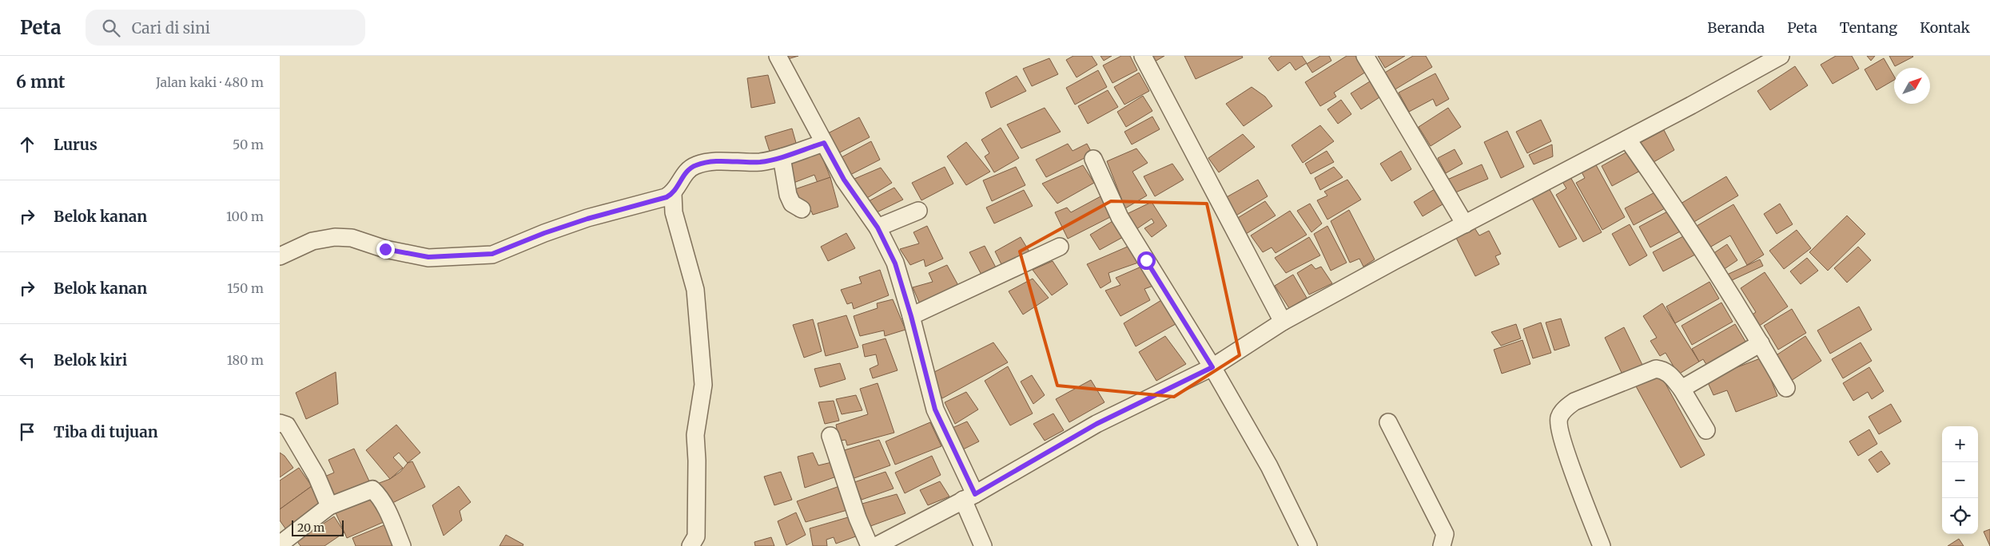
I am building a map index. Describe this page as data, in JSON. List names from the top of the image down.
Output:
{
  "scale_bar": "20 m",
  "north": "top right",
  "page": {
    "header": "Peta",
    "search": "Cari di sini",
    "nav": [
      "Beranda",
      "Peta",
      "Tentang",
      "Kontak"
    ],
    "heading": ["6 mnt", "Jalan kaki · 480 m"],
    "list": [
      ["Lurus", "50 m"],
      ["Belok kanan", "100 m"],
      ["Belok kanan", "150 m"],
      ["Belok kiri", "180 m"],
      "Tiba di tujuan"
    ],
    "map_buttons": ["+", "−"],
    "scale": "20 m"
  }
}
